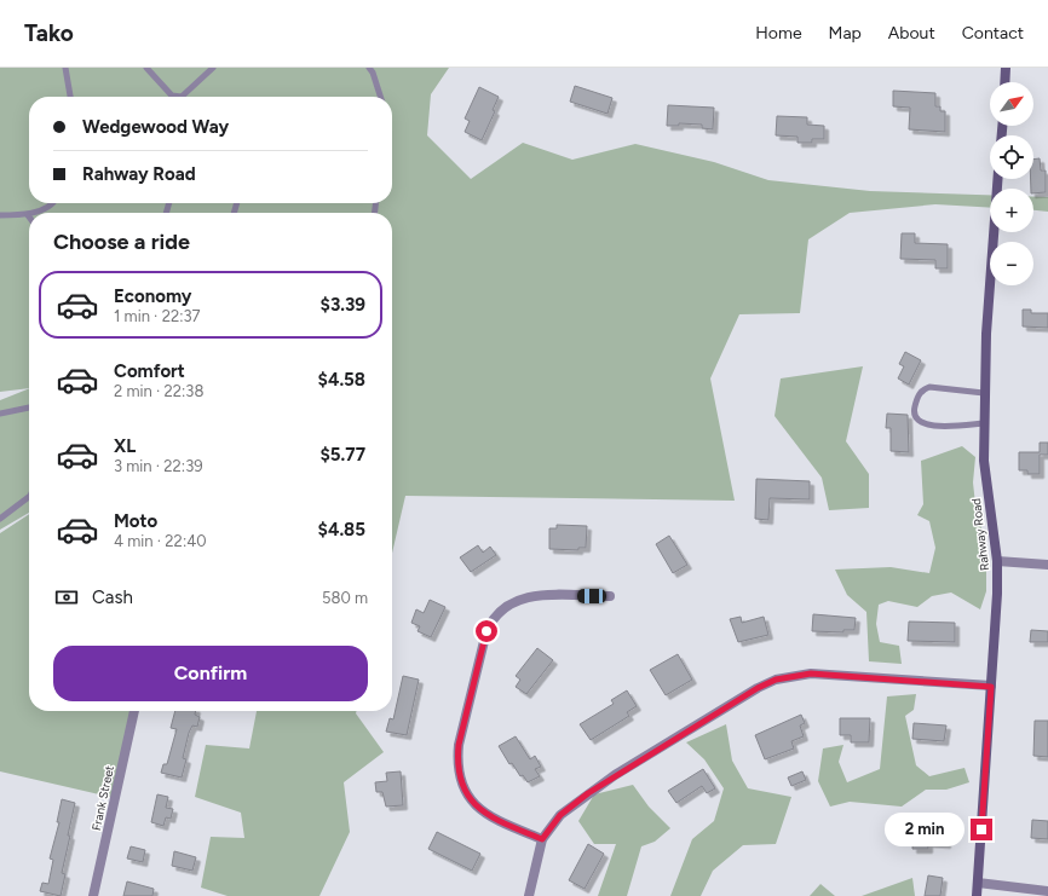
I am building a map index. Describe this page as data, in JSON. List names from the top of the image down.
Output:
{
  "streets": {
    "street": ["Rahway Road", "Frank Street"]
  },
  "north": "top right",
  "page": {
    "header": "Tako",
    "nav": [
      "Home",
      "Map",
      "About",
      "Contact"
    ],
    "map_buttons": ["+", "−"],
    "banner": ["Wedgewood Way", "Rahway Road"],
    "heading": "Choose a ride",
    "list": [
      {
        "name": "Economy",
        "note": "1 min · 22:37",
        "value": "$3.39"
      },
      {
        "name": "Comfort",
        "note": "2 min · 22:38",
        "value": "$4.58"
      },
      {
        "name": "XL",
        "note": "3 min · 22:39",
        "value": "$5.77"
      },
      {
        "name": "Moto",
        "note": "4 min · 22:40",
        "value": "$4.85"
      }
    ],
    "pay": ["Cash", "580 m"],
    "buttons": "Confirm",
    "bubble": "2 min"
  }
}
